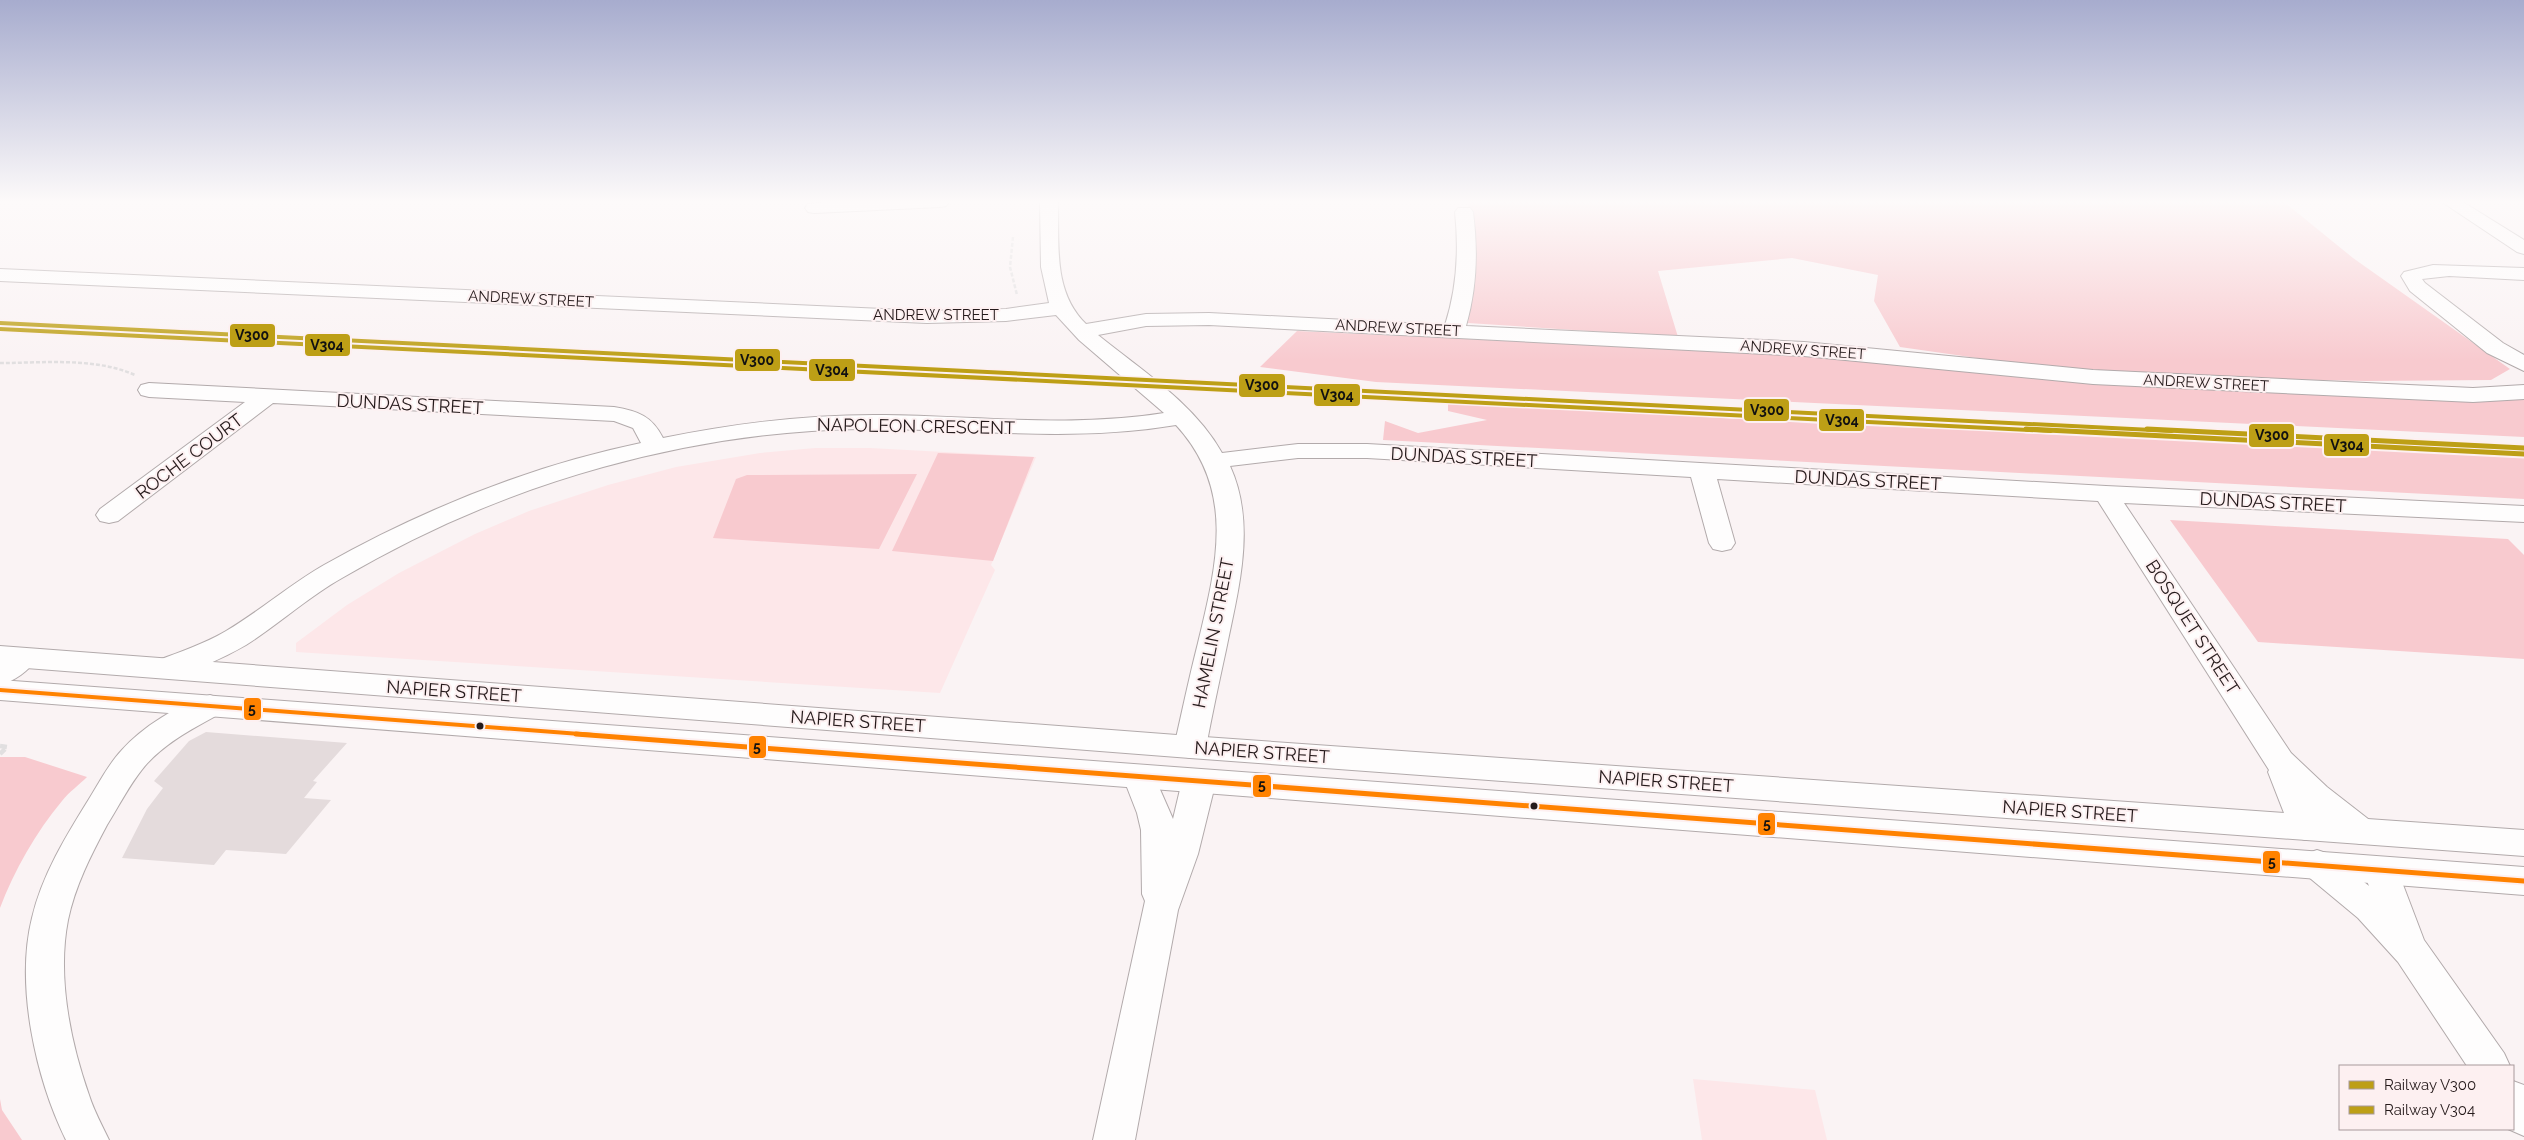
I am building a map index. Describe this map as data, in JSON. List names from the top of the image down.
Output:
{
  "streets": {
    "main road": [
      "ANDREW STREET",
      "DUNDAS STREET",
      "NAPOLEON CRESCENT",
      "ROCHE COURT",
      "BOSQUET STREET",
      "HAMELIN STREET",
      "NAPIER STREET"
    ]
  },
  "crossings": [
    ["ANDREW STREET", "HAMELIN STREET"],
    ["DUNDAS STREET", "NAPOLEON CRESCENT"],
    ["DUNDAS STREET", "ROCHE COURT"],
    ["DUNDAS STREET", "BOSQUET STREET"],
    ["DUNDAS STREET", "HAMELIN STREET"],
    ["NAPOLEON CRESCENT", "HAMELIN STREET"],
    ["NAPOLEON CRESCENT", "NAPIER STREET"],
    ["BOSQUET STREET", "NAPIER STREET"],
    ["HAMELIN STREET", "NAPIER STREET"]
  ],
  "lines": ["rail line V300", "rail line V304", "transit line 5"],
  "legend": ["Railway V300", "Railway V304"]
}
